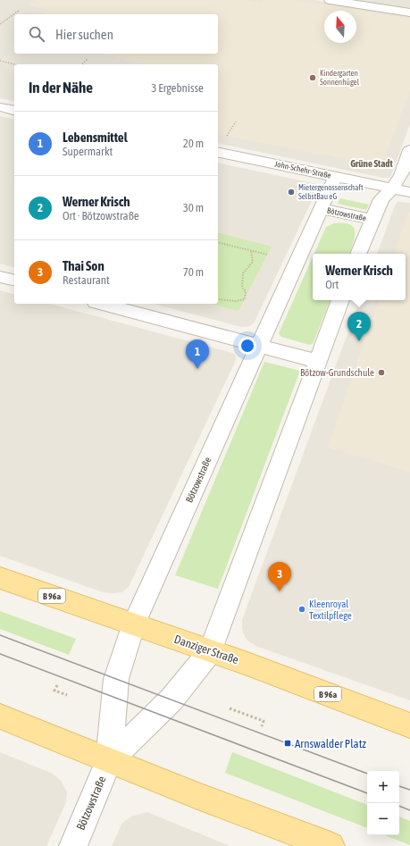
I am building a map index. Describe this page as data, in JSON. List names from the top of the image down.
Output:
{
  "streets": {
    "main road": ["B 96a", "Danziger Straße"],
    "street": ["John-Schehr-Straße", "Bötzowstraße"]
  },
  "crossings": [
    ["John-Schehr-Straße", "Bötzowstraße"],
    ["Bötzowstraße", "Danziger Straße"]
  ],
  "districts": ["Grüne Stadt"],
  "places": {
    "other": [
      "Kindergarten Sonnenhügel",
      "Mietergenossenschaft SelbstBau eG",
      "Bötzow-Grundschule",
      "Kleenroyal Textilpflege"
    ],
    "transit": ["Arnswalder Platz"]
  },
  "north": "top",
  "page": {
    "search": "Hier suchen",
    "heading": ["In der Nähe", "3 Ergebnisse"],
    "list": [
      {
        "mark": "1",
        "name": "Lebensmittel",
        "note": "Supermarkt",
        "value": "20 m"
      },
      {
        "mark": "2",
        "name": "Werner Krisch",
        "note": "Ort · Bötzowstraße",
        "value": "30 m"
      },
      {
        "mark": "3",
        "name": "Thai Son",
        "note": "Restaurant",
        "value": "70 m"
      }
    ],
    "popup": ["Werner Krisch", "Ort"],
    "pins": ["2", "1", "3"],
    "map_buttons": ["+", "−"]
  }
}
